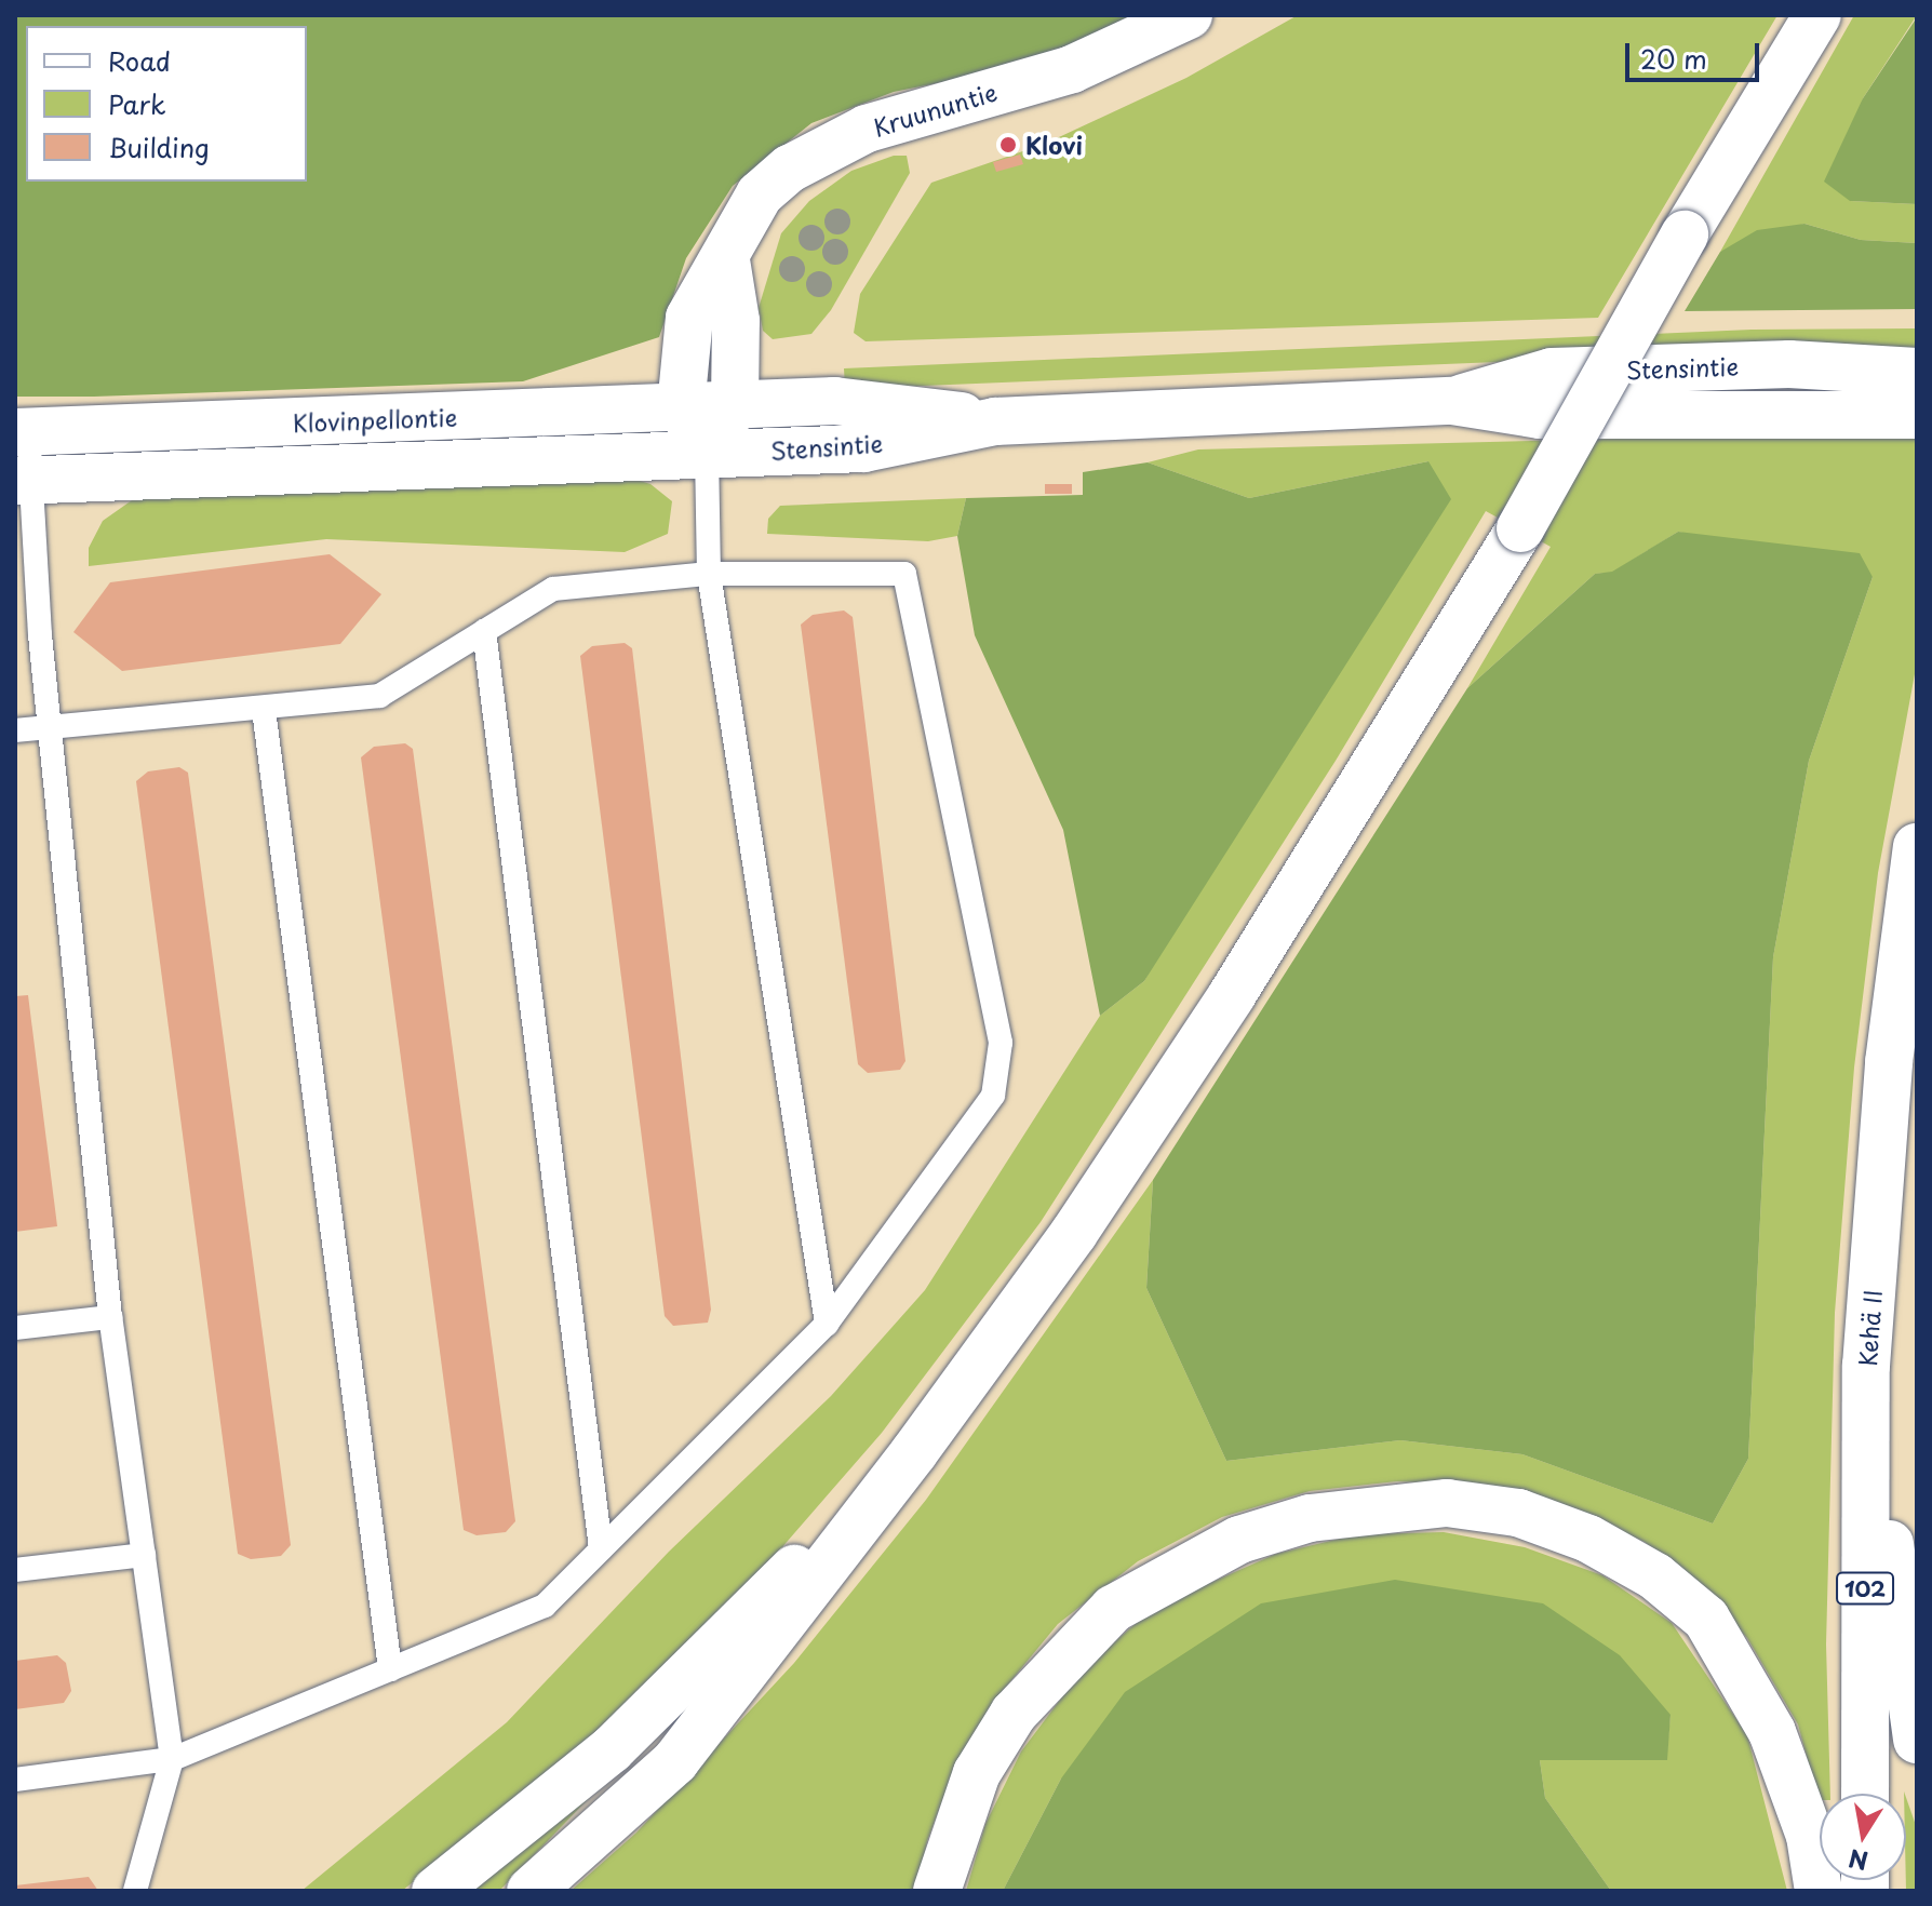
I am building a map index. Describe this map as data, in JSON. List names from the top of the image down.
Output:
{
  "streets": {
    "main road": [
      "Kruununtie",
      "Stensintie",
      "Klovinpellontie",
      "Kehä II",
      "102"
    ]
  },
  "crossings": [
    ["Kruununtie", "Klovinpellontie"],
    ["Stensintie", "Klovinpellontie"]
  ],
  "places": ["Klovi"],
  "legend": ["Road", "Park", "Building"],
  "scale_bar": "20 m",
  "north": "bottom"
}
